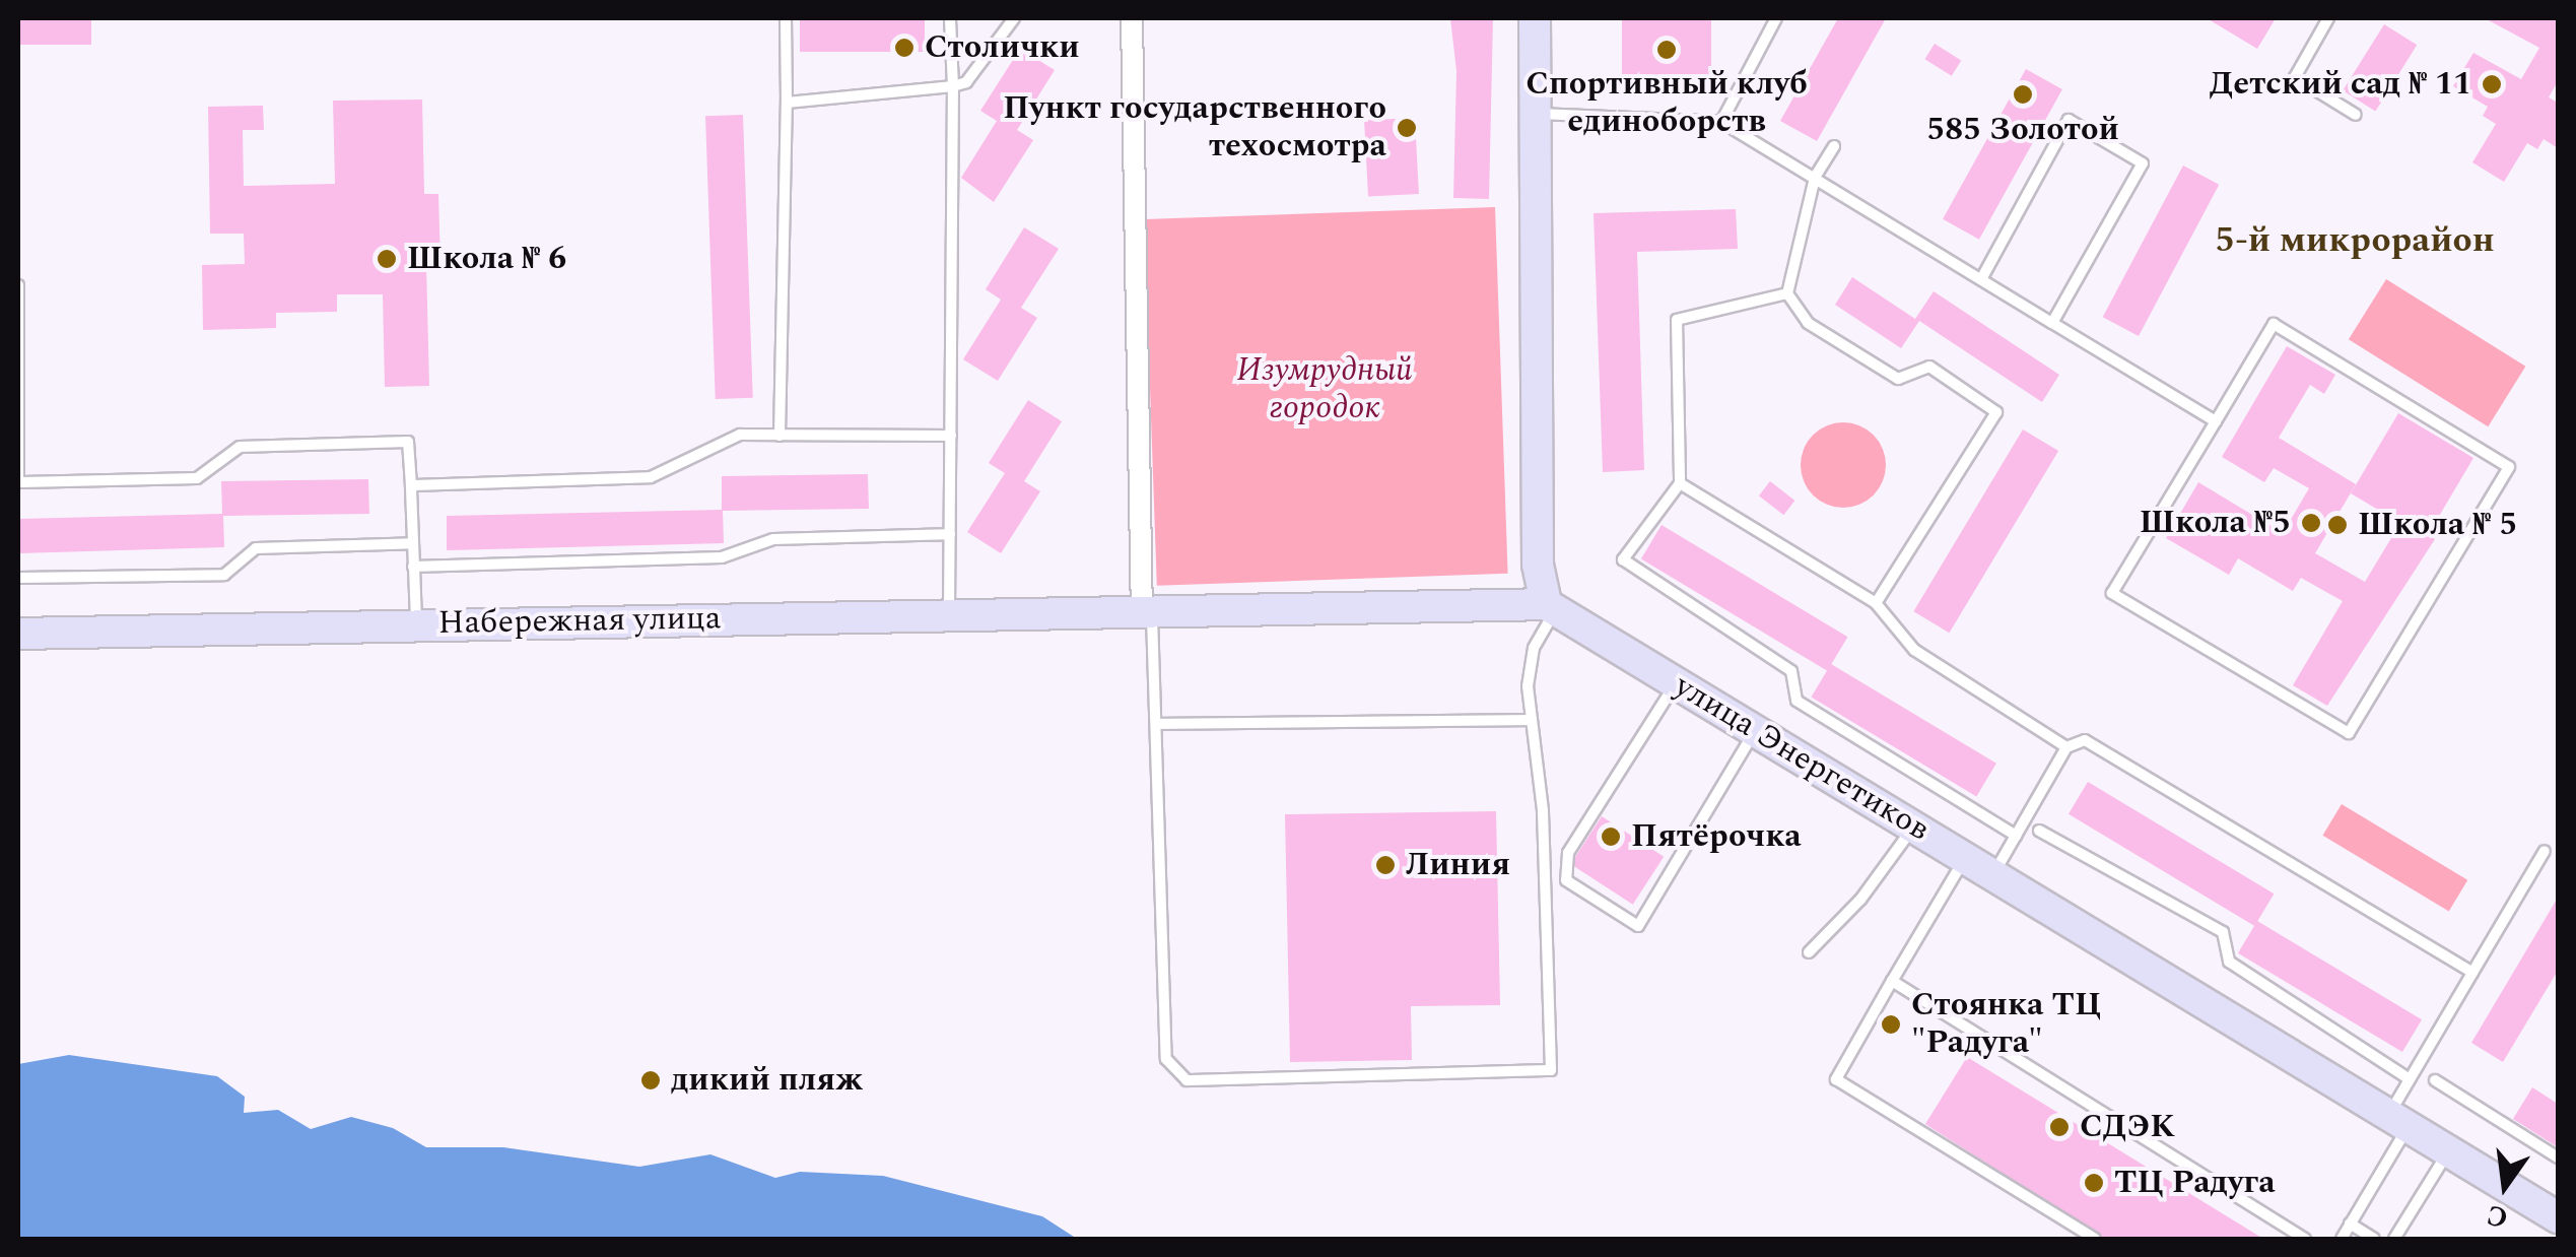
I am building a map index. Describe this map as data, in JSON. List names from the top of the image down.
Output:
{
  "streets": {
    "main road": ["Набережная улица", "улица Энергетиков"]
  },
  "crossings": [
    ["Набережная улица", "улица Энергетиков"]
  ],
  "districts": ["5-й микрорайон"],
  "parks": ["Изумрудный городок"],
  "places": [
    "Столички",
    "Спортивный клуб единоборств",
    "Детский сад № 11",
    "585 Золотой",
    "Пункт государственного техосмотра",
    "Школа № 6",
    "Школа №5",
    "Школа № 5",
    "Пятёрочка",
    "Линия",
    "Стоянка ТЦ \"Радуга\"",
    "дикий пляж",
    "СДЭК",
    "ТЦ Радуга"
  ],
  "north": "bottom"
}
